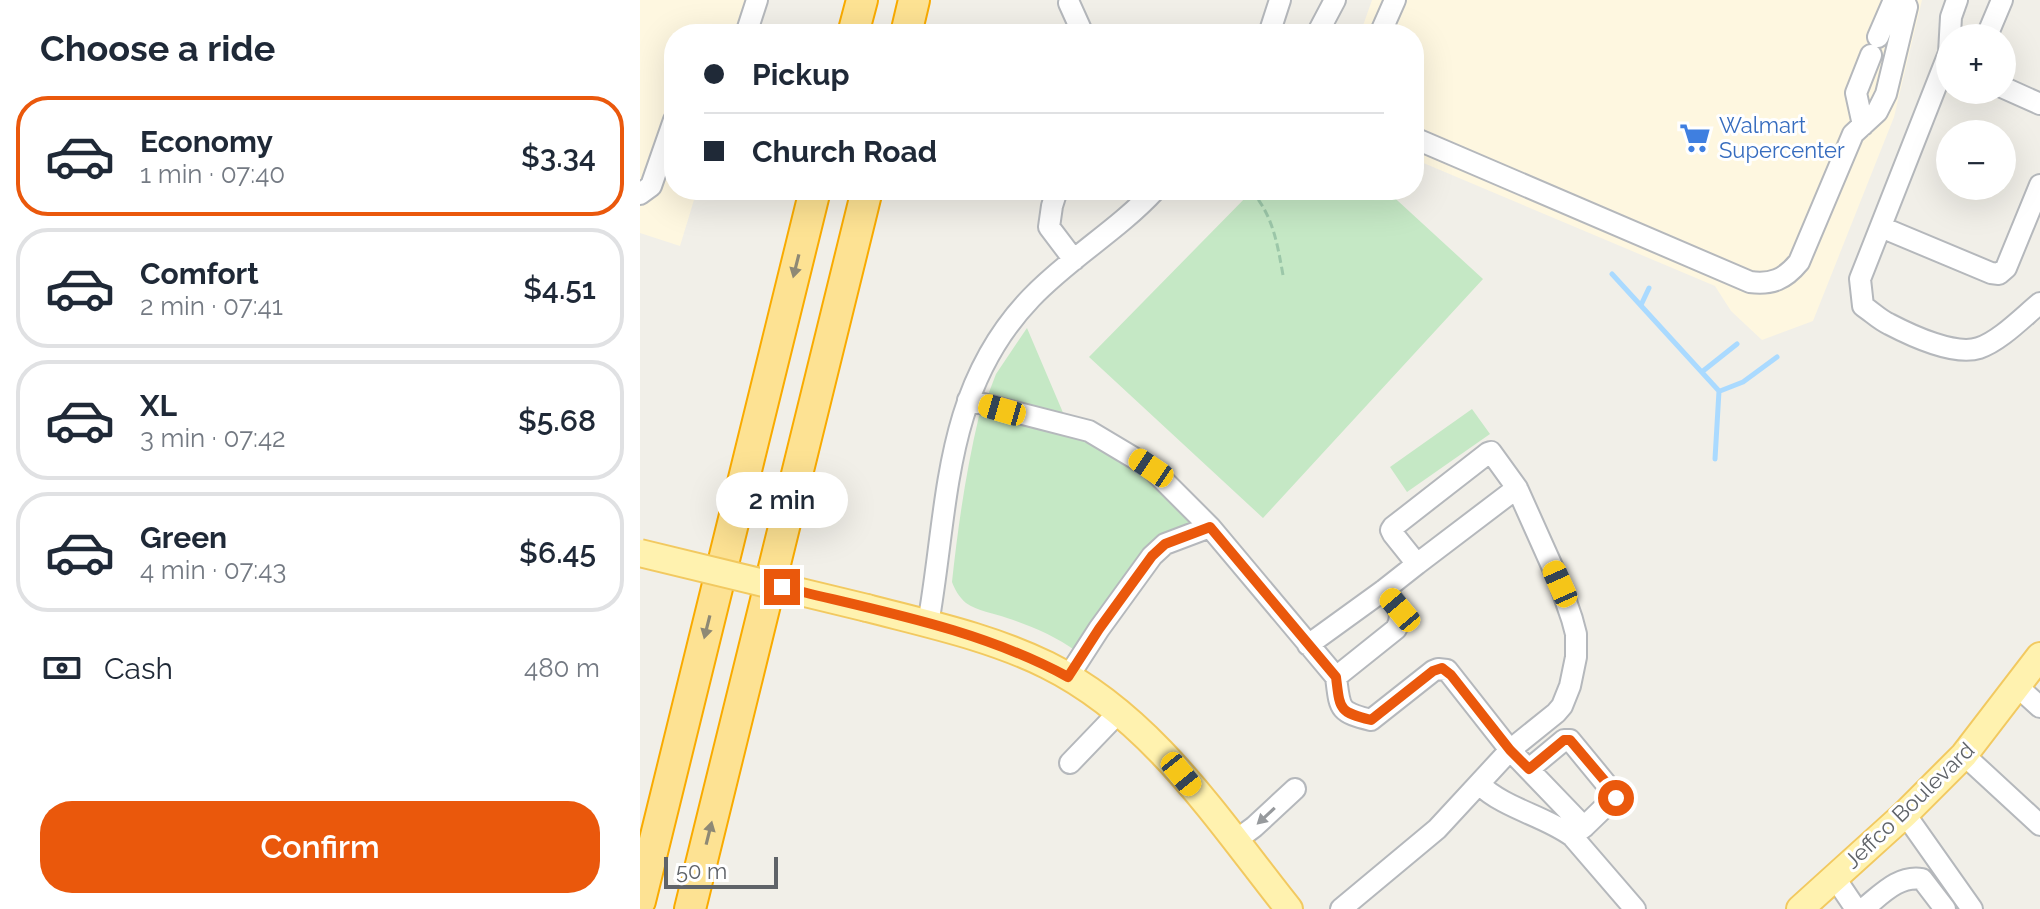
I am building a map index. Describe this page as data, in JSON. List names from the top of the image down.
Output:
{
  "streets": {
    "main road": ["Jeffco Boulevard"]
  },
  "places": {
    "supermarket": ["Walmart Supercenter"]
  },
  "scale_bar": "50 m",
  "page": {
    "heading": "Choose a ride",
    "map_buttons": ["+", "−"],
    "banner": ["Pickup", "Church Road"],
    "list": [
      {
        "name": "Economy",
        "note": "1 min · 07:40",
        "value": "$3.34"
      },
      {
        "name": "Comfort",
        "note": "2 min · 07:41",
        "value": "$4.51"
      },
      {
        "name": "XL",
        "note": "3 min · 07:42",
        "value": "$5.68"
      },
      {
        "name": "Green",
        "note": "4 min · 07:43",
        "value": "$6.45"
      }
    ],
    "bubble": "2 min",
    "pay": ["Cash", "480 m"],
    "buttons": "Confirm",
    "scale": "50 m"
  }
}
